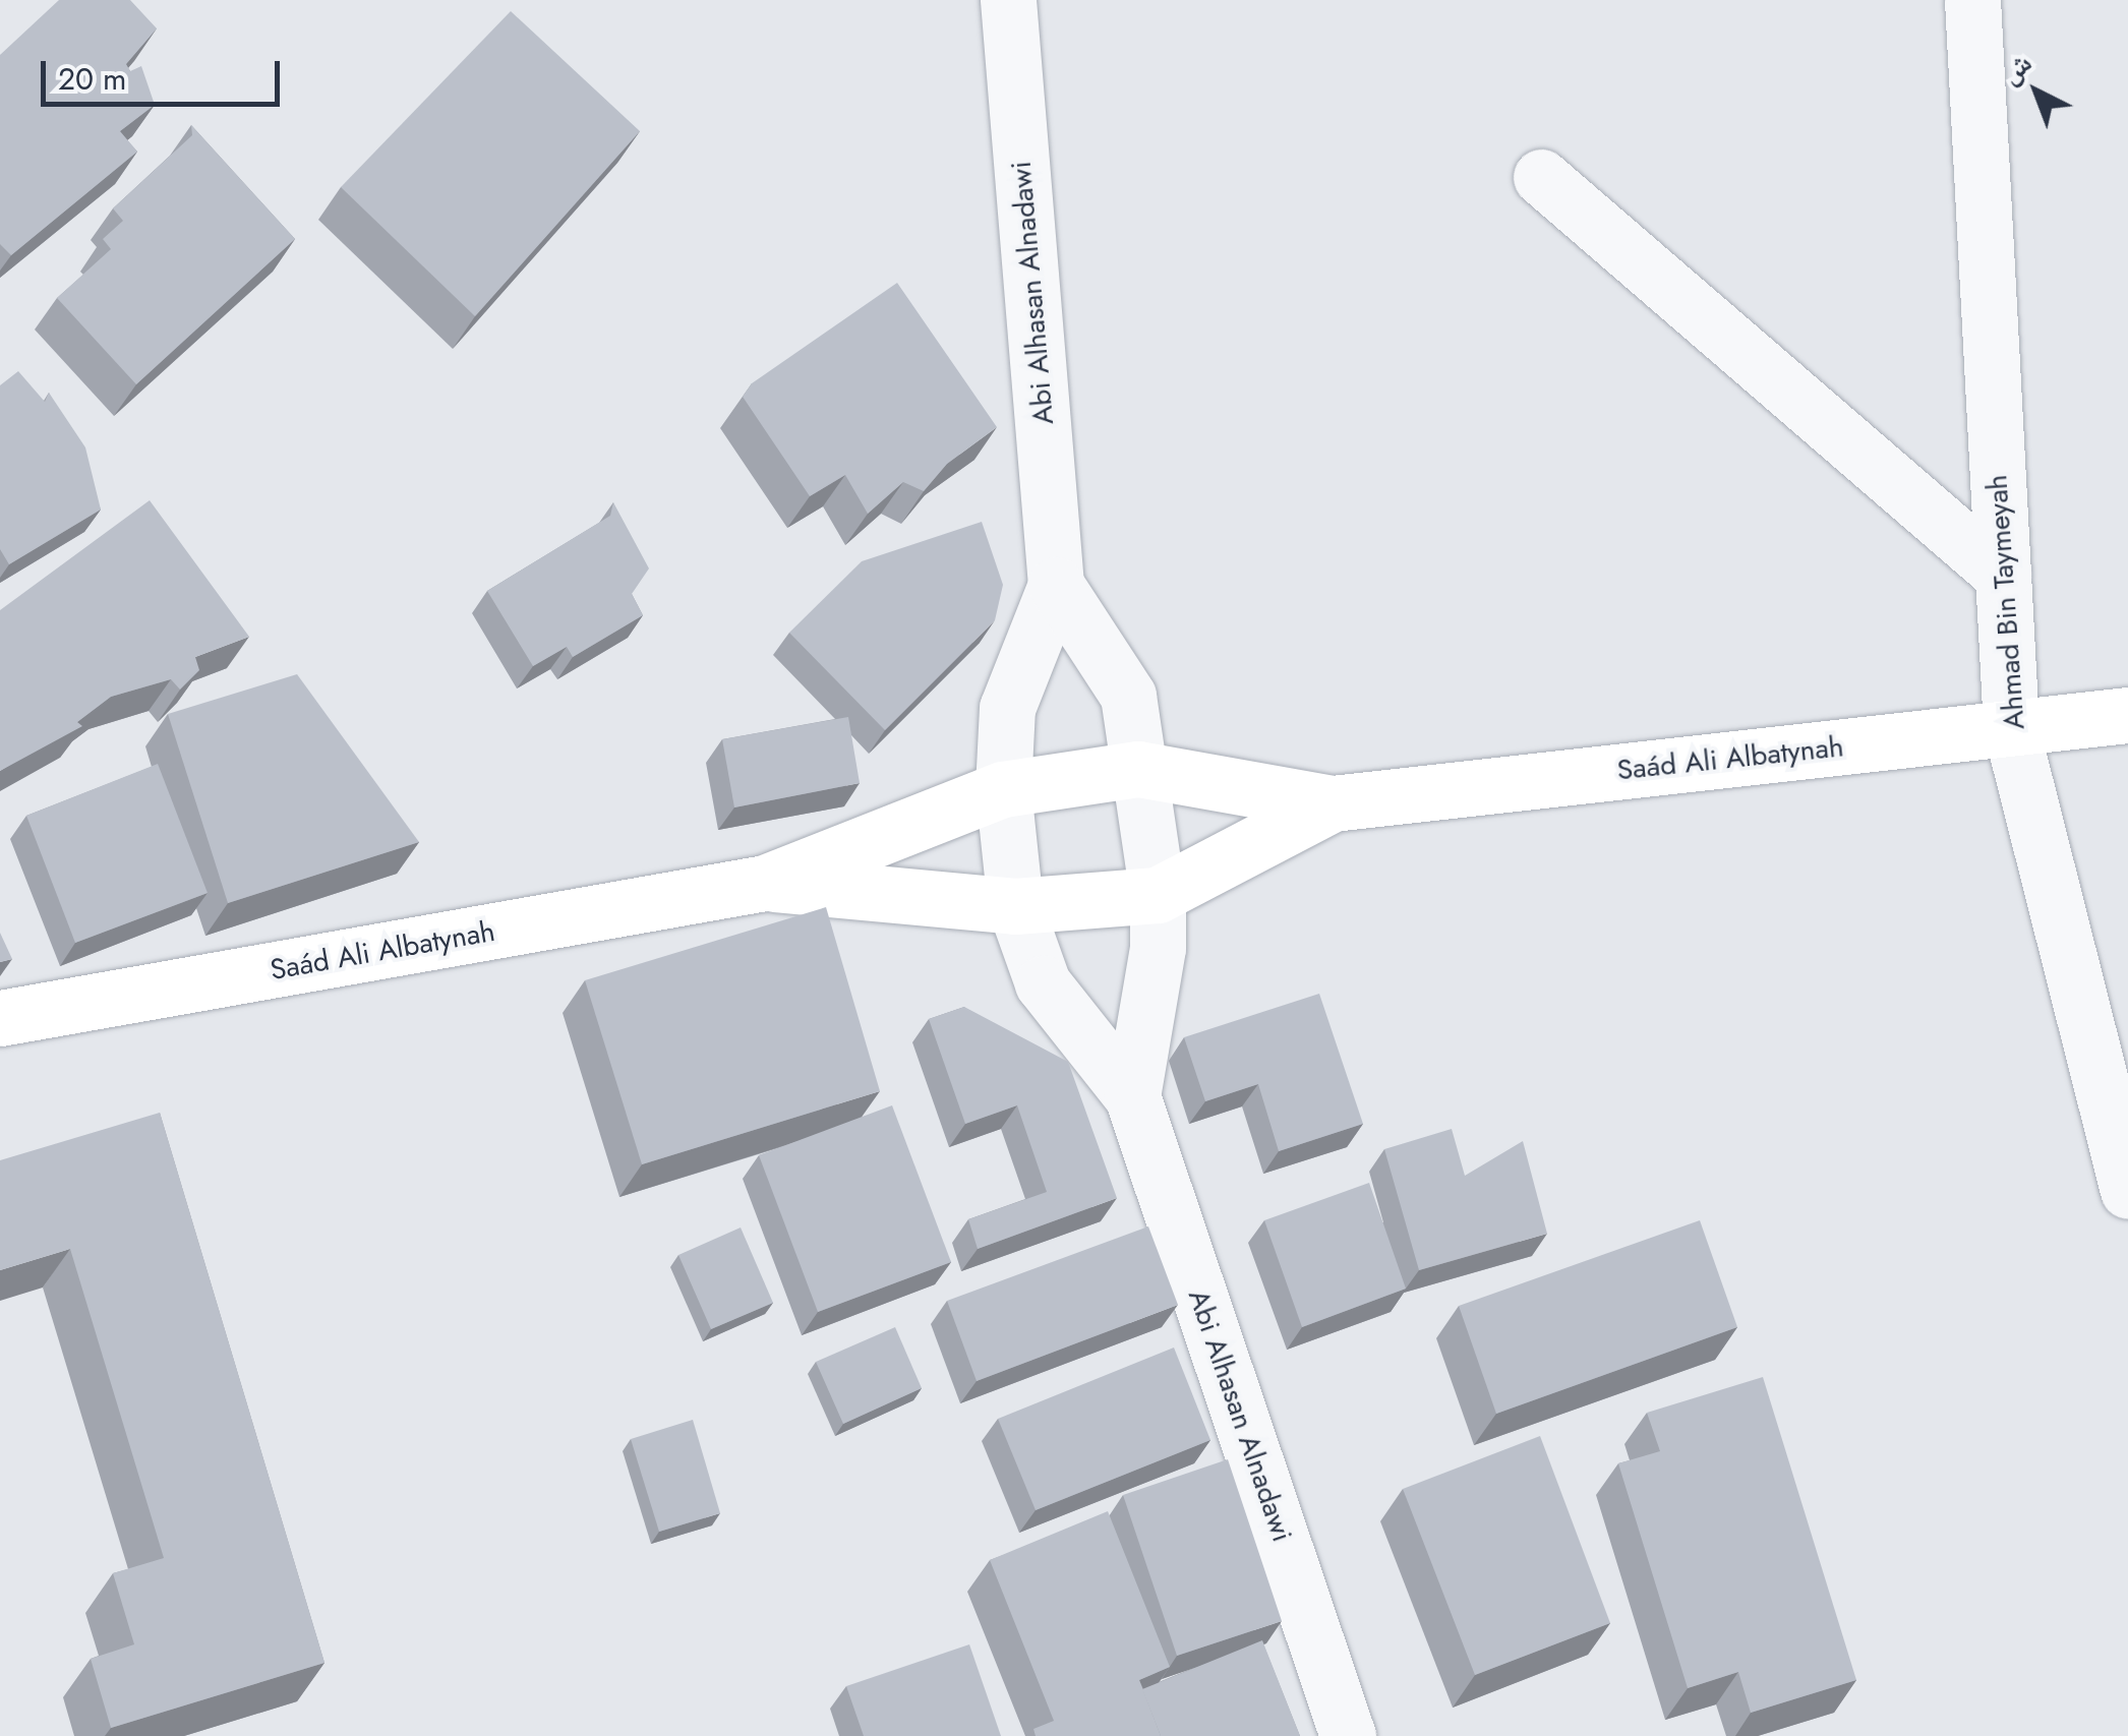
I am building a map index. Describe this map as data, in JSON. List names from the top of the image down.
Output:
{
  "streets": {
    "main road": ["Saád Ali Albatynah"],
    "street": ["Abi Alhasan Alnadawi", "Ahmad Bin Taymeyah"]
  },
  "crossings": [
    ["Abi Alhasan Alnadawi", "Saád Ali Albatynah"],
    ["Ahmad Bin Taymeyah", "Saád Ali Albatynah"]
  ],
  "scale_bar": "20 m",
  "north": "top left"
}
